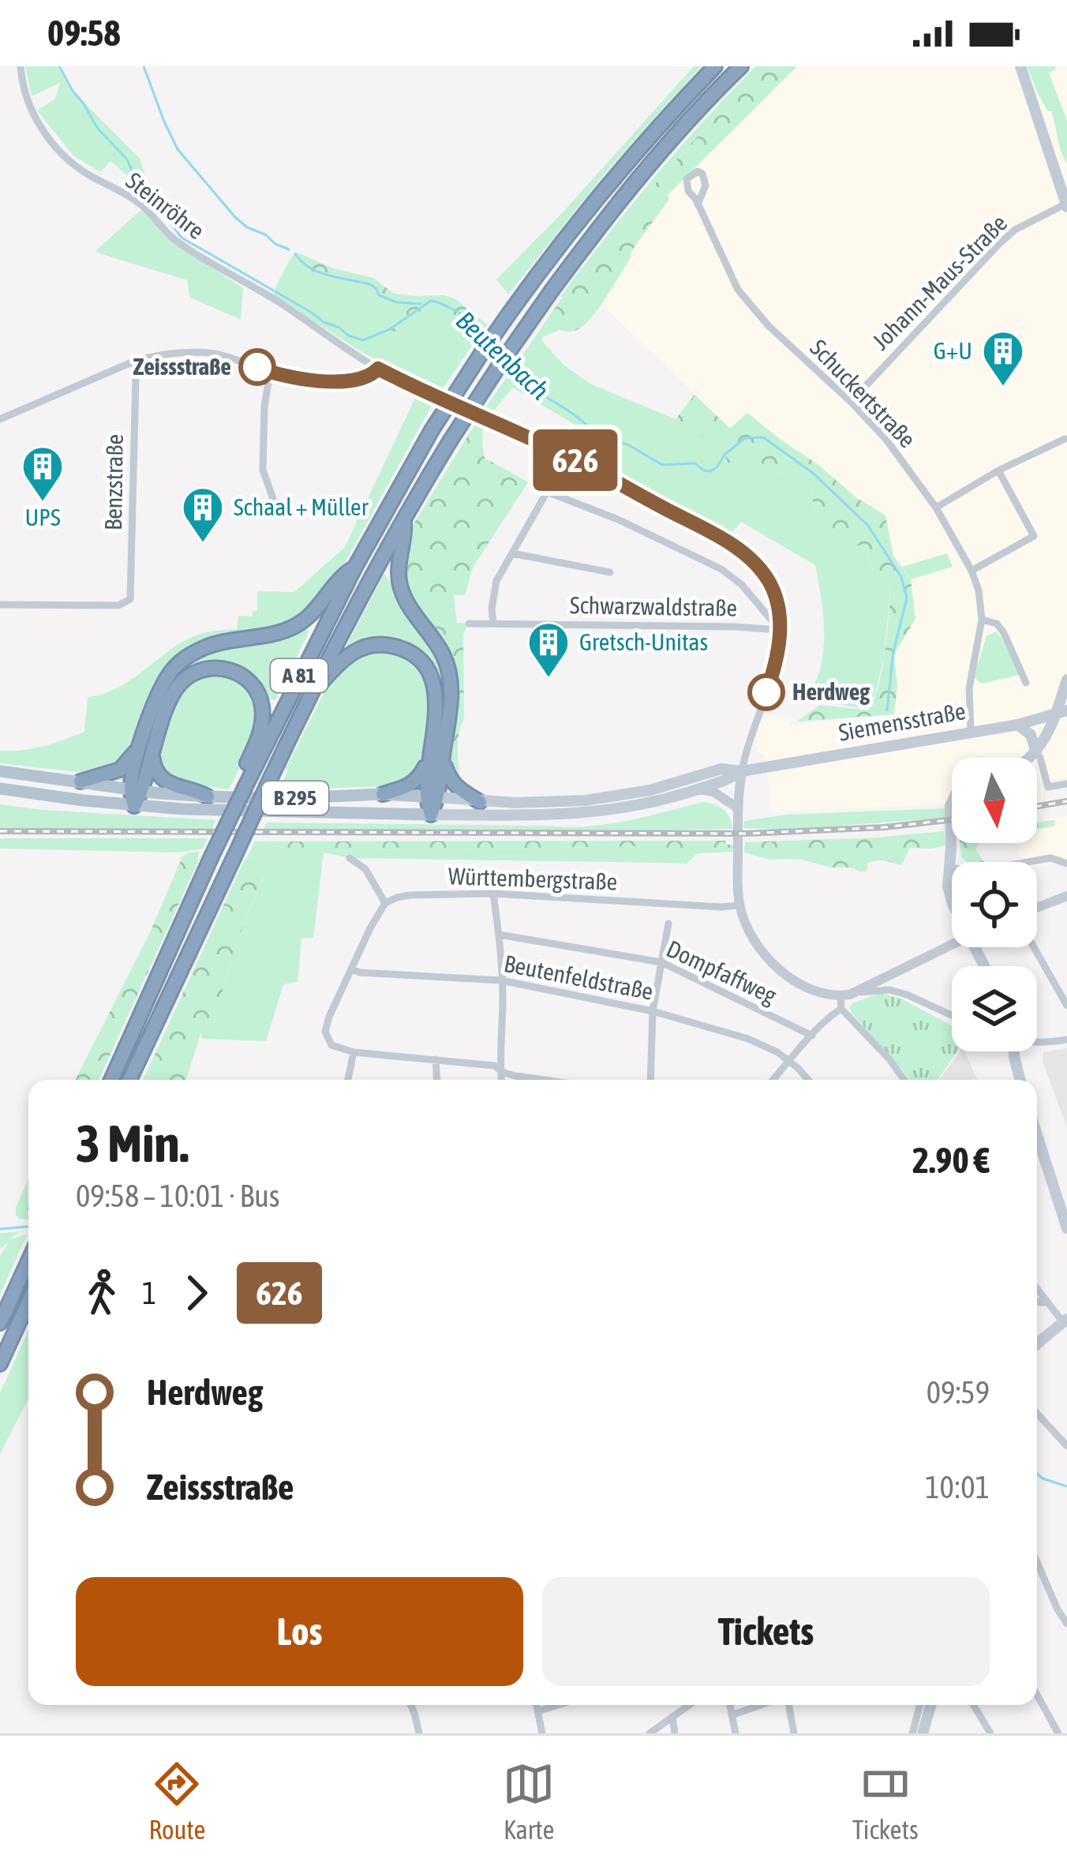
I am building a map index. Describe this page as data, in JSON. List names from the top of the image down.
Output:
{
  "streets": {
    "highway": ["A 81"],
    "main road": ["Siemensstraße", "B 295"],
    "street": [
      "Steinröhre",
      "Johann-Maus-Straße",
      "Schuckertstraße",
      "Benzstraße",
      "Schwarzwaldstraße",
      "Württembergstraße",
      "Dompfaffweg",
      "Beutenfeldstraße"
    ]
  },
  "crossings": [
    ["Johann-Maus-Straße", "Schuckertstraße"],
    ["Schuckertstraße", "Siemensstraße"],
    ["A 81", "B 295"]
  ],
  "water": ["Beutenbach"],
  "places": {
    "other": ["Zeissstraße", "Herdweg"],
    "building": [
      "G+U",
      "UPS",
      "Schaal + Müller",
      "Gretsch-Unitas"
    ]
  },
  "lines": ["bus line 626"],
  "north": "bottom",
  "page": {
    "status": "09:58",
    "on_map": "626",
    "heading": ["3 Min.", "09:58 – 10:01 · Bus", "2.90 €"],
    "legs": ["1", "626"],
    "list": [
      {
        "name": "Herdweg",
        "value": "09:59"
      },
      {
        "name": "Zeissstraße",
        "value": "10:01"
      }
    ],
    "buttons": ["Los", "Tickets"],
    "tabs": ["Route", "Karte", "Tickets"]
  }
}
